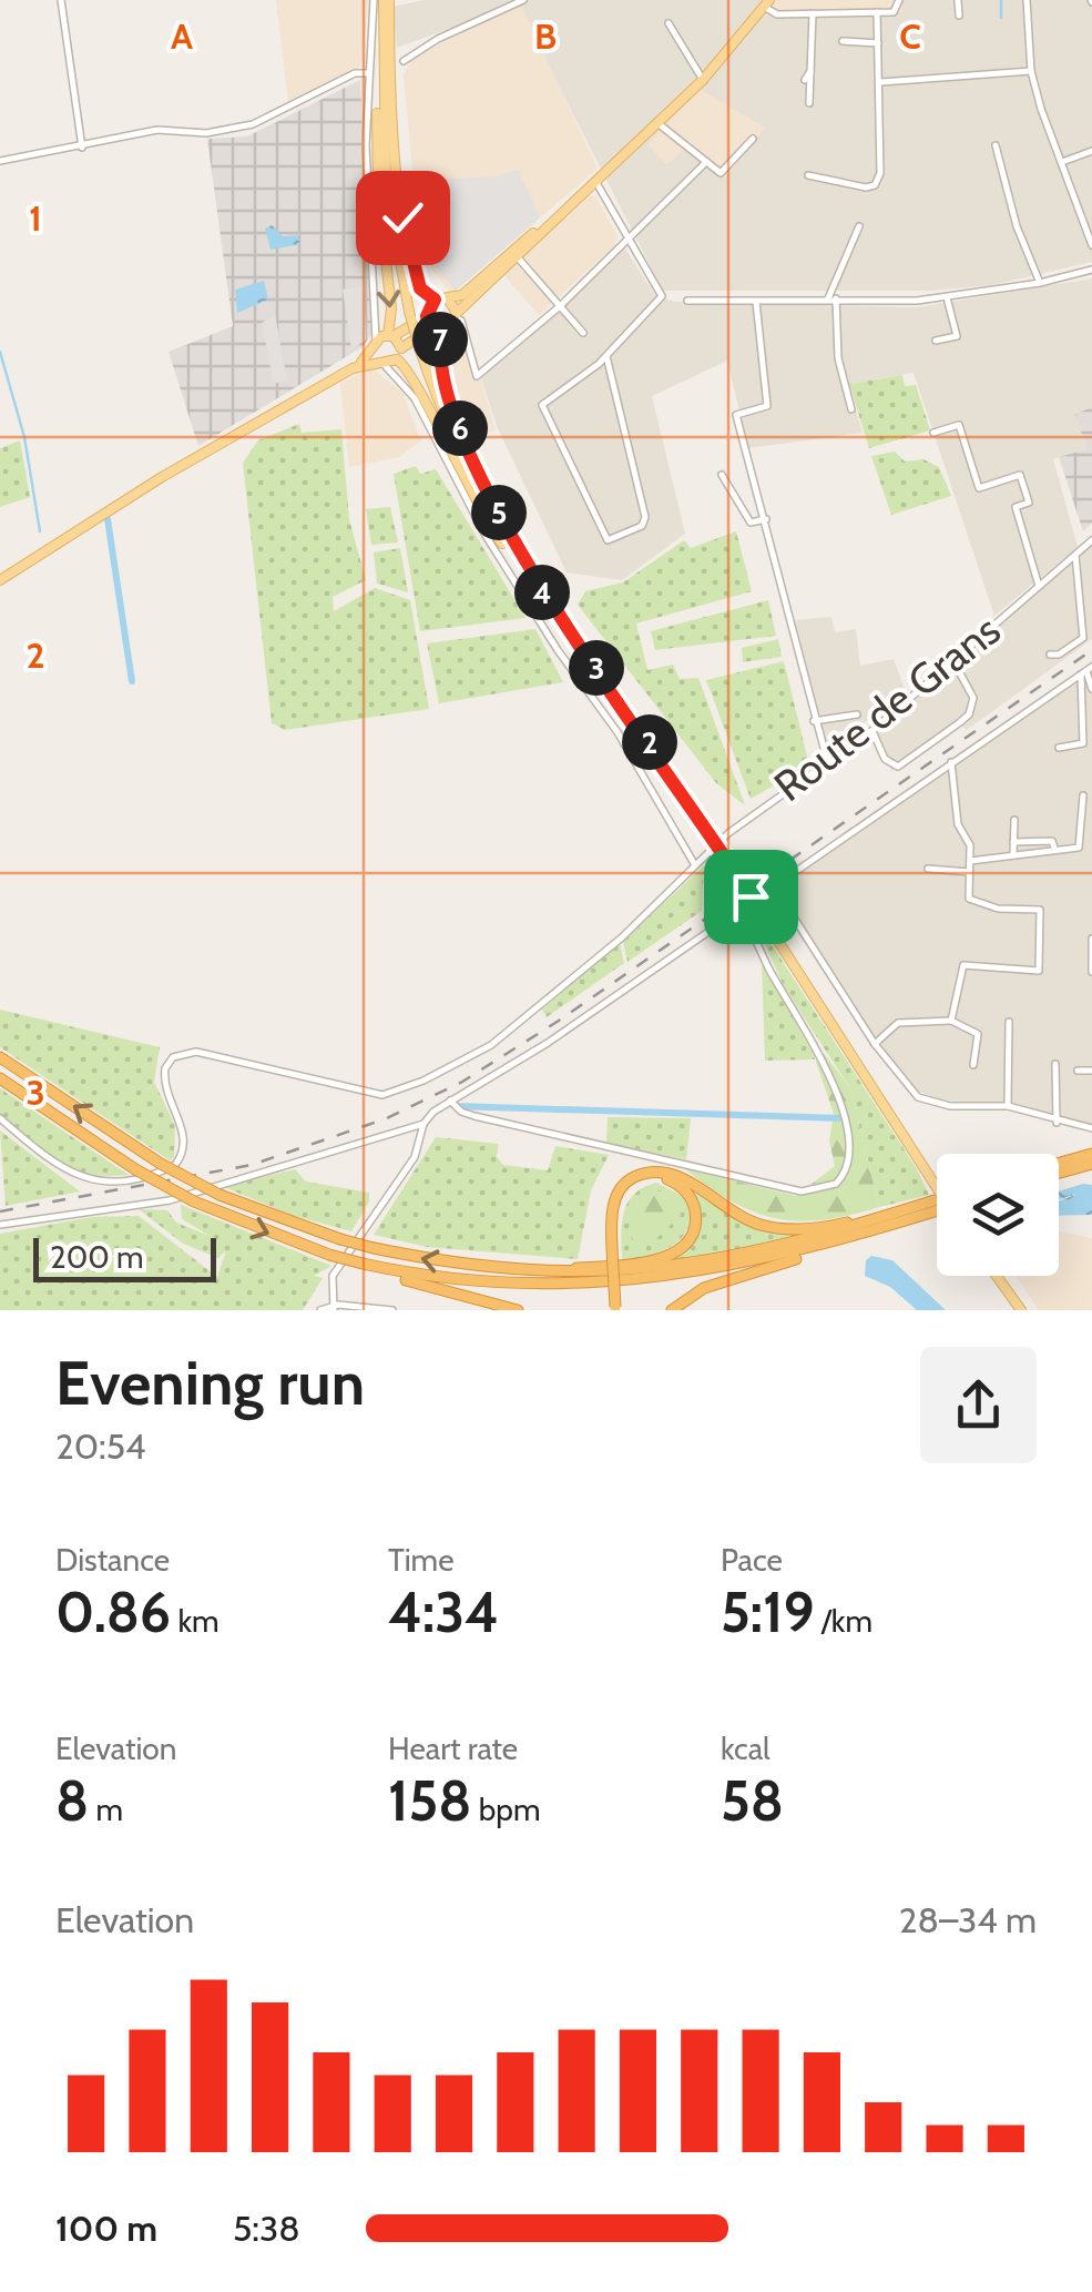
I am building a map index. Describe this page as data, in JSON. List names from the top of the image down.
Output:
{
  "streets": {
    "street": ["Route de Grans"]
  },
  "scale_bar": "200 m",
  "page": {
    "pins": [
      "7",
      "6",
      "5",
      "4",
      "3",
      "2"
    ],
    "scale": "200 m",
    "heading": ["Evening run", "20:54"],
    "stats": [
      ["Distance", "0.86 km"],
      ["Time", "4:34"],
      ["Pace", "5:19 /km"],
      ["Elevation", "8 m"],
      ["Heart rate", "158 bpm"],
      ["kcal", "58"]
    ],
    "chart": ["Elevation", "28–34 m"],
    "list": [
      {
        "name": "100 m",
        "note": "5:38"
      }
    ]
  },
  "grid": {
    "columns": ["A", "B", "C"],
    "rows": ["1", "2", "3"]
  }
}
